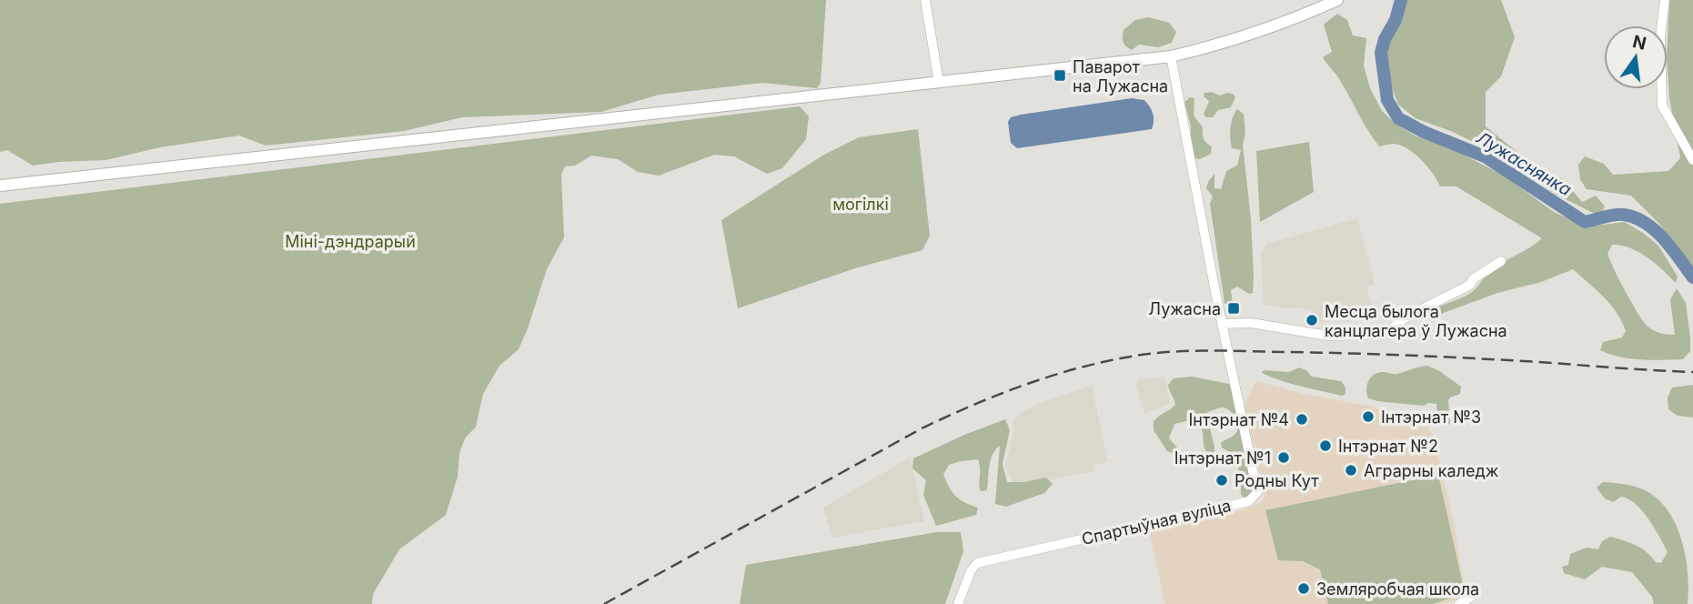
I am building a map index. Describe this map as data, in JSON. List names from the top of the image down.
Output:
{
  "streets": {
    "street": ["Спартыўная вуліца"]
  },
  "water": ["Лужаснянка"],
  "parks": ["могілкі", "Міні-дэндрарый"],
  "places": {
    "transit": ["Паварот на Лужасна", "Лужасна"],
    "other": [
      "Месца былога канцлагера ў Лужасна",
      "Інтэрнат №3",
      "Інтэрнат №4",
      "Інтэрнат №2",
      "Інтэрнат №1",
      "Аграрны каледж",
      "Родны Кут",
      "Земляробчая школа"
    ]
  },
  "north": "top"
}
